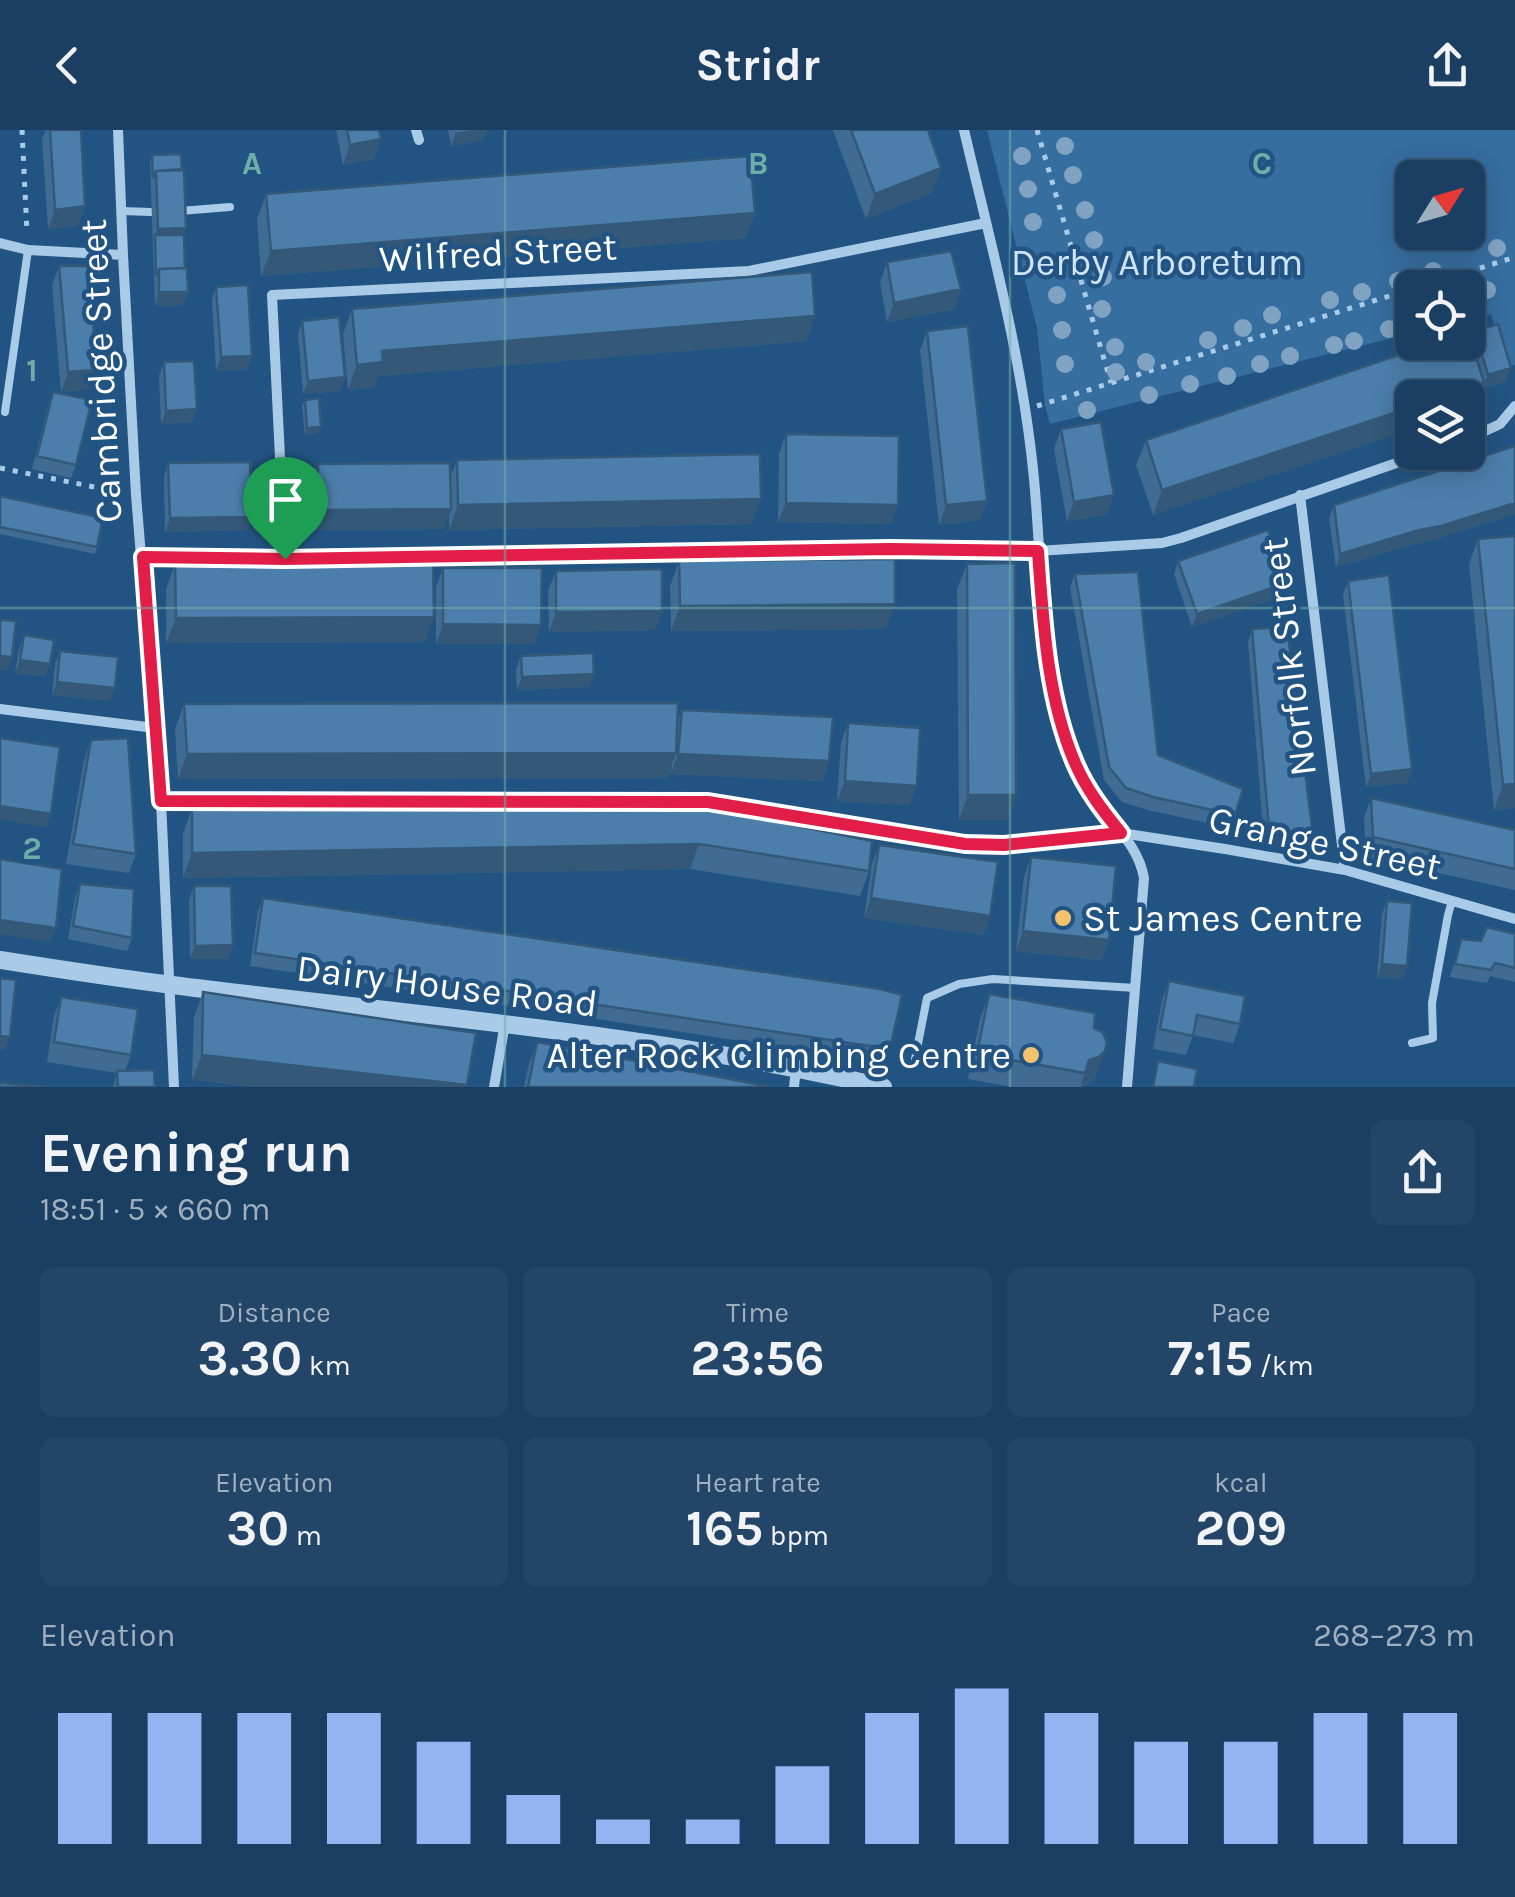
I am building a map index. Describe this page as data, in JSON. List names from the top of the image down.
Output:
{
  "streets": {
    "street": [
      "Wilfred Street",
      "Cambridge Street",
      "Norfolk Street",
      "Grange Street",
      "Dairy House Road"
    ]
  },
  "crossings": [
    ["Cambridge Street", "Grange Street"],
    ["Cambridge Street", "Dairy House Road"],
    ["Norfolk Street", "Grange Street"]
  ],
  "parks": ["Derby Arboretum"],
  "places": ["St James Centre", "Alter Rock Climbing Centre"],
  "north": "top right",
  "page": {
    "header": "Stridr",
    "heading": ["Evening run", "18:51 · 5 × 660 m"],
    "stats": [
      ["Distance", "3.30 km"],
      ["Time", "23:56"],
      ["Pace", "7:15 /km"],
      ["Elevation", "30 m"],
      ["Heart rate", "165 bpm"],
      ["kcal", "209"]
    ],
    "chart": ["Elevation", "268–273 m"]
  },
  "grid": {
    "columns": ["A", "B", "C"],
    "rows": ["1", "2"]
  }
}
